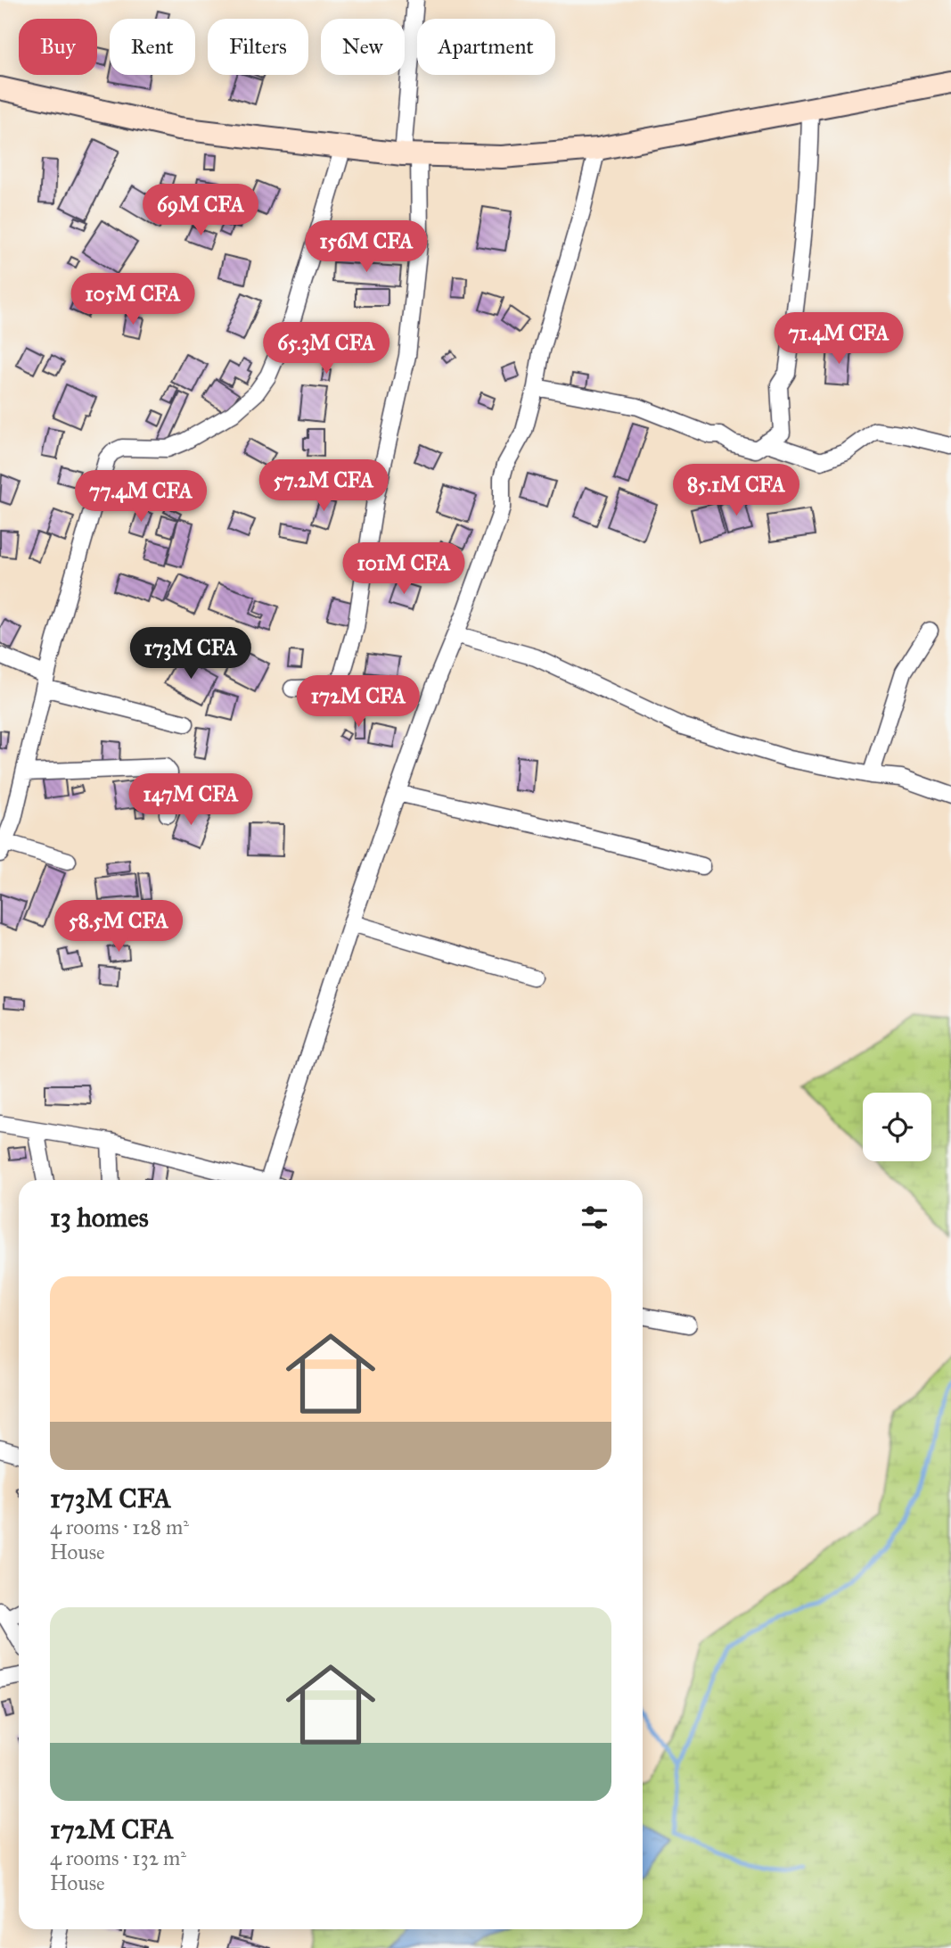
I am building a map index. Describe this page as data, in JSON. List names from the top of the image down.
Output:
{
  "page": {
    "chip": [
      "Buy",
      "Rent",
      "Filters",
      "New",
      "Apartment"
    ],
    "price": [
      "69M CFA",
      "156M CFA",
      "105M CFA",
      "71.4M CFA",
      "65.3M CFA",
      "57.2M CFA",
      "85.1M CFA",
      "77.4M CFA",
      "101M CFA",
      "173M CFA",
      "172M CFA",
      "147M CFA",
      "58.5M CFA"
    ],
    "heading": "13 homes",
    "list": [
      {
        "name": "173M CFA",
        "note": "4 rooms · 128 m² · House"
      },
      {
        "name": "172M CFA",
        "note": "4 rooms · 132 m² · House"
      }
    ]
  }
}
